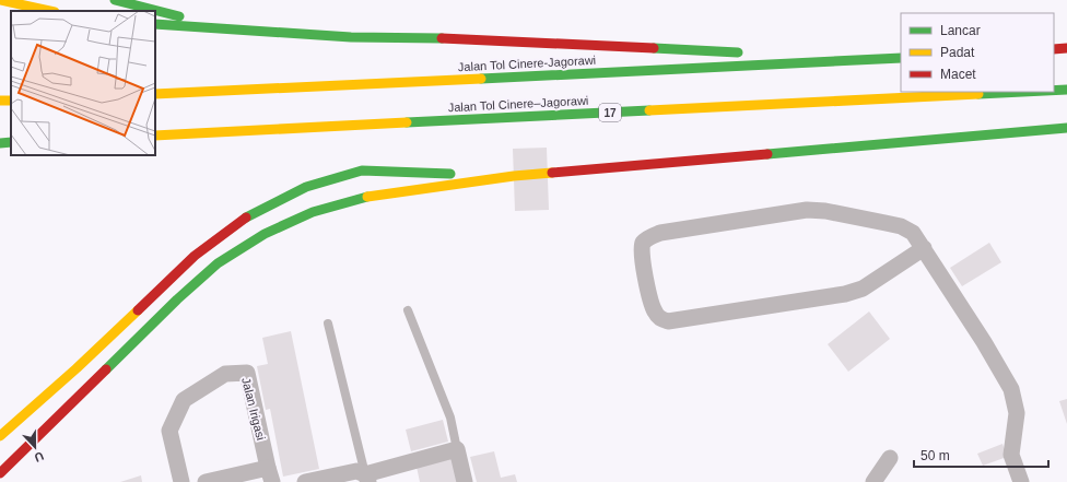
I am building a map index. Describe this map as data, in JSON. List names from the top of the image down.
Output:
{
  "streets": {
    "highway": ["Jalan Tol Cinere-Jagorawi", "Jalan Tol Cinere–Jagorawi", "17"],
    "street": ["Jalan Irigasi"]
  },
  "legend": ["Lancar", "Padat", "Macet"],
  "scale_bar": "50 m",
  "north": "bottom"
}
